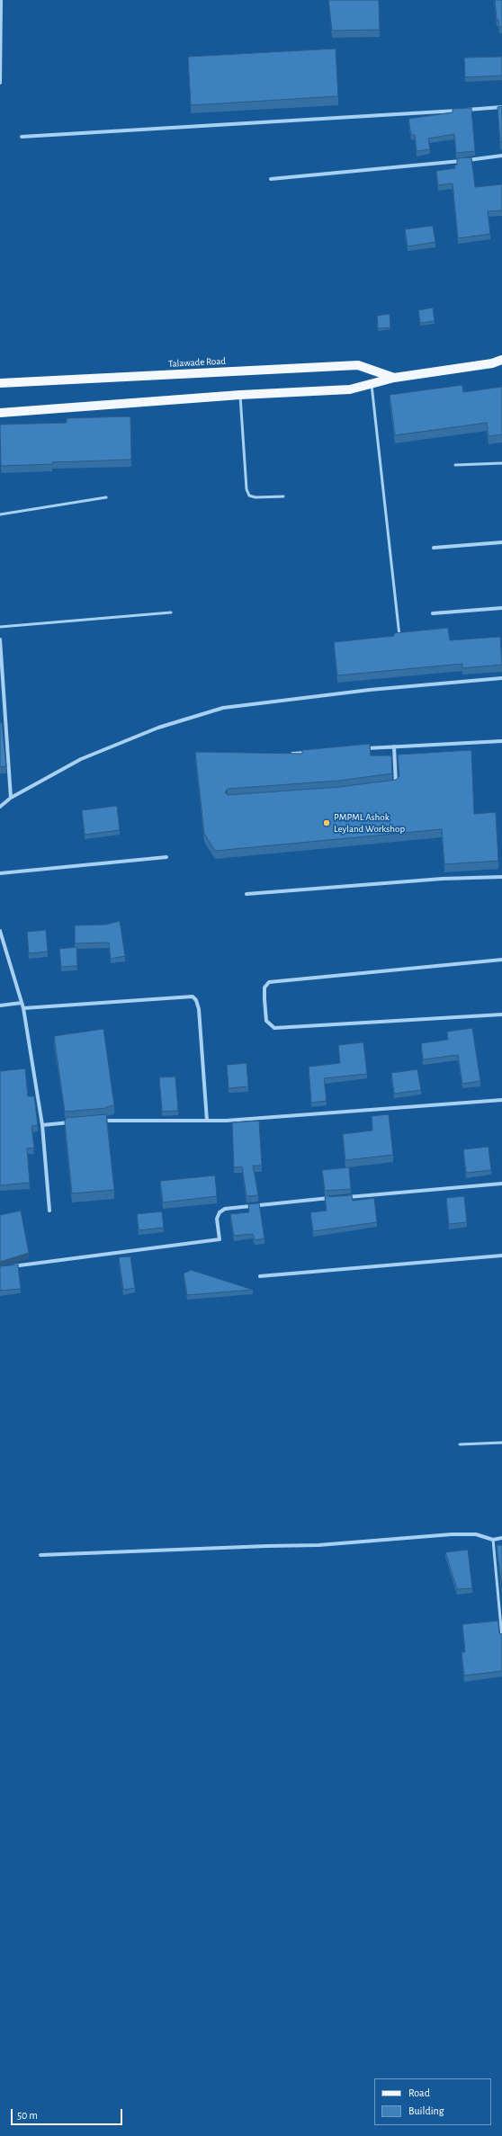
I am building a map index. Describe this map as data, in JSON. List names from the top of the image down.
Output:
{
  "streets": {
    "main road": ["Talawade Road"]
  },
  "places": ["PMPML Ashok Leyland Workshop"],
  "legend": ["Road", "Building"],
  "scale_bar": "50 m"
}
